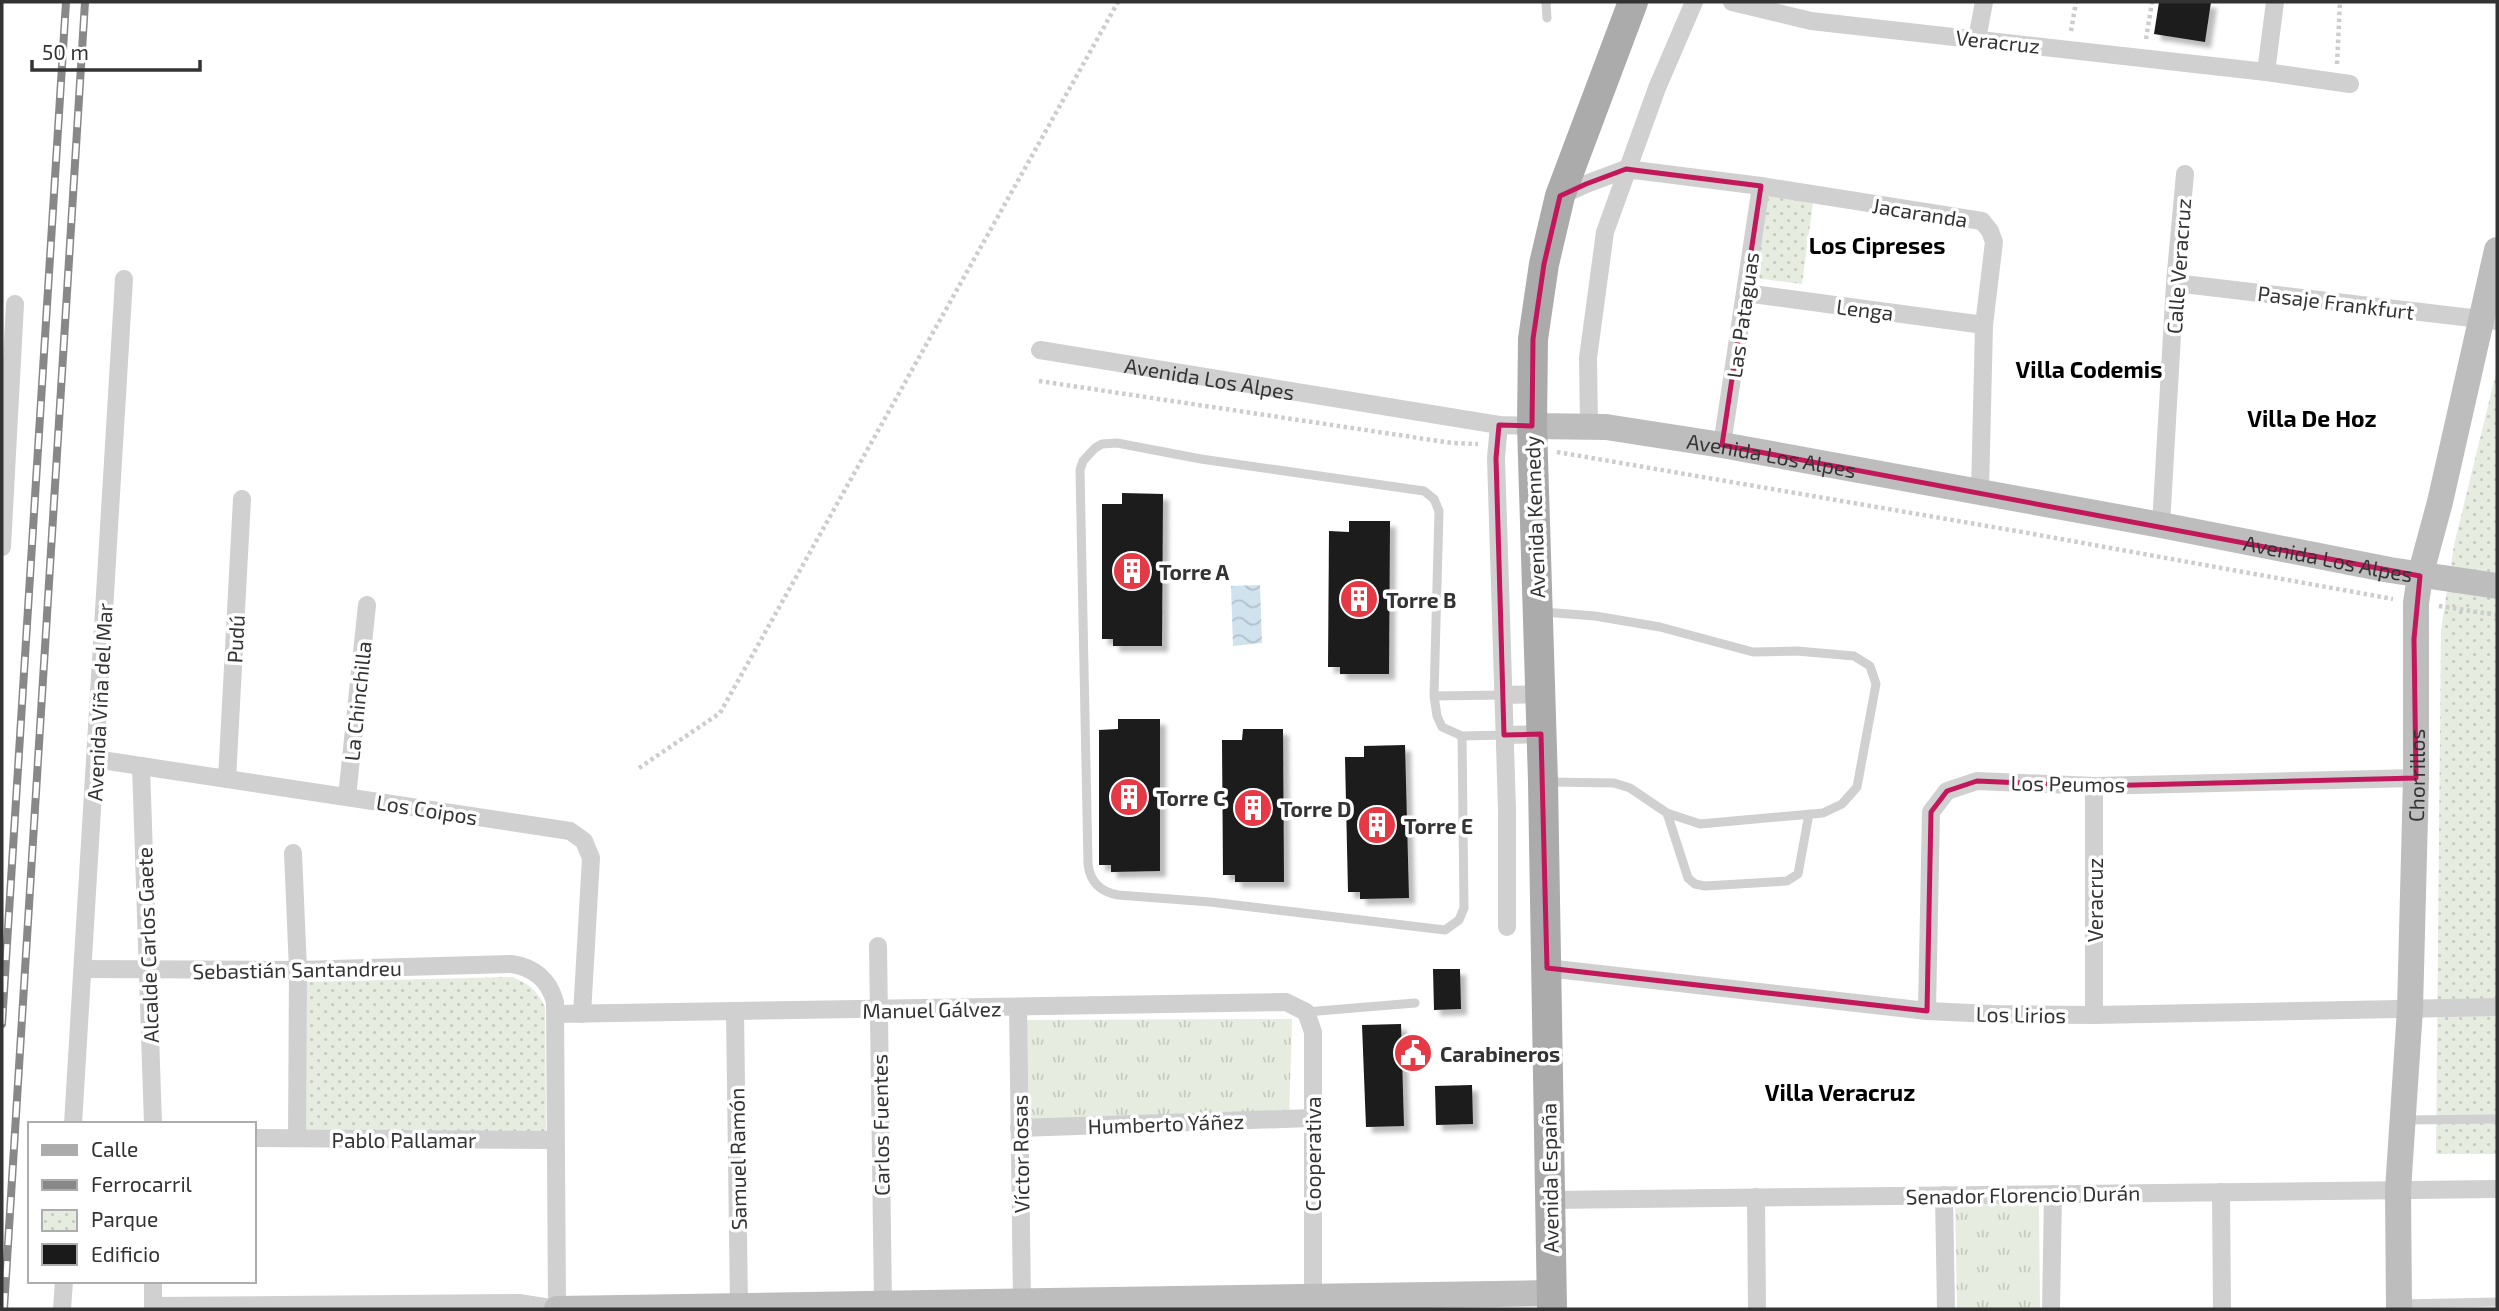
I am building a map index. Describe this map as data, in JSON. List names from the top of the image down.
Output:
{
  "streets": {
    "main road": ["Avenida Kennedy", "Avenida España"],
    "street": [
      "Veracruz",
      "Jacaranda",
      "Calle Veracruz",
      "Pasaje Frankfurt",
      "Lenga",
      "Las Pataguas",
      "Avenida Los Alpes",
      "Pudú",
      "La Chinchilla",
      "Avenida Viña del Mar",
      "Chorrillos",
      "Los Peumos",
      "Los Coipos",
      "Alcalde Carlos Gaete",
      "Sebastián Santandreu",
      "Manuel Gálvez",
      "Los Lirios",
      "Humberto Yáñez",
      "Carlos Fuentes",
      "Pablo Pallamar",
      "Víctor Rosas",
      "Cooperativa",
      "Samuel Ramón",
      "Senador Florencio Durán"
    ]
  },
  "crossings": [
    ["Veracruz", "Los Peumos"],
    ["Veracruz", "Los Lirios"],
    ["Jacaranda", "Lenga"],
    ["Jacaranda", "Las Pataguas"],
    ["Jacaranda", "Avenida Los Alpes"],
    ["Calle Veracruz", "Pasaje Frankfurt"],
    ["Calle Veracruz", "Avenida Los Alpes"],
    ["Pasaje Frankfurt", "Chorrillos"],
    ["Lenga", "Las Pataguas"],
    ["Las Pataguas", "Avenida Los Alpes"],
    ["Avenida Los Alpes", "Avenida Kennedy"],
    ["Avenida Los Alpes", "Chorrillos"],
    ["Avenida Kennedy", "Los Lirios"],
    ["Avenida Kennedy", "Avenida España"],
    ["Pudú", "Los Coipos"],
    ["La Chinchilla", "Los Coipos"],
    ["Avenida Viña del Mar", "Los Coipos"],
    ["Avenida Viña del Mar", "Sebastián Santandreu"],
    ["Chorrillos", "Los Peumos"],
    ["Chorrillos", "Los Lirios"],
    ["Chorrillos", "Senador Florencio Durán"],
    ["Los Peumos", "Los Lirios"],
    ["Los Coipos", "Alcalde Carlos Gaete"],
    ["Los Coipos", "Manuel Gálvez"],
    ["Alcalde Carlos Gaete", "Sebastián Santandreu"],
    ["Sebastián Santandreu", "Manuel Gálvez"],
    ["Manuel Gálvez", "Carlos Fuentes"],
    ["Manuel Gálvez", "Víctor Rosas"],
    ["Manuel Gálvez", "Cooperativa"],
    ["Manuel Gálvez", "Samuel Ramón"],
    ["Humberto Yáñez", "Víctor Rosas"],
    ["Humberto Yáñez", "Cooperativa"],
    ["Avenida España", "Senador Florencio Durán"]
  ],
  "districts": [
    "Los Cipreses",
    "Villa Codemis",
    "Villa De Hoz",
    "Villa Veracruz"
  ],
  "places": {
    "building": [
      "Torre A",
      "Torre B",
      "Torre C",
      "Torre D",
      "Torre E"
    ],
    "public building": ["Carabineros"]
  },
  "legend": [
    "Calle",
    "Ferrocarril",
    "Parque",
    "Edificio"
  ],
  "scale_bar": "50 m"
}
